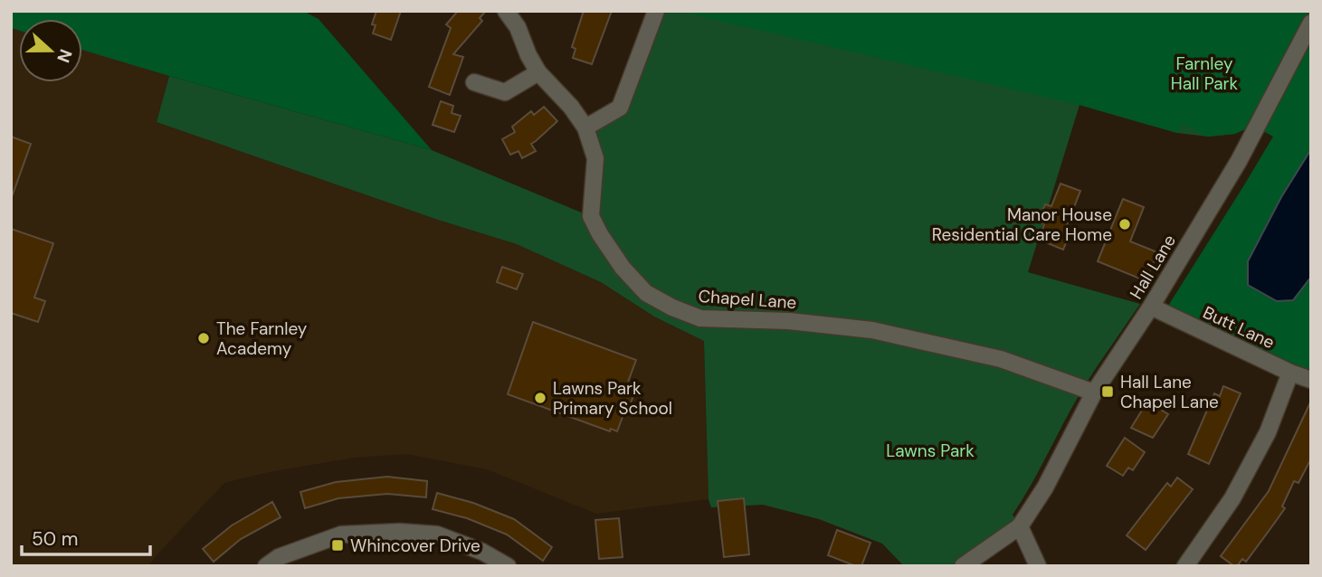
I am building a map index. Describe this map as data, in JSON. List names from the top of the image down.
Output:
{
  "streets": {
    "street": ["Hall Lane", "Chapel Lane", "Butt Lane"]
  },
  "crossings": [
    ["Hall Lane", "Chapel Lane"],
    ["Hall Lane", "Butt Lane"]
  ],
  "parks": ["Farnley Hall Park", "Lawns Park"],
  "places": {
    "other": ["Manor House Residential Care Home", "The Farnley Academy", "Lawns Park Primary School"],
    "transit": ["Hall Lane Chapel Lane", "Whincover Drive"]
  },
  "scale_bar": "50 m",
  "north": "right"
}
